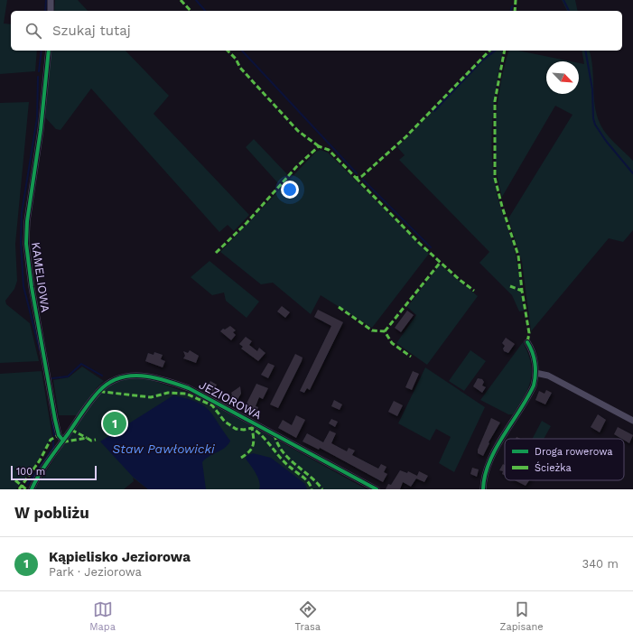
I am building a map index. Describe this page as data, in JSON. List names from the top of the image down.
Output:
{
  "streets": {
    "street": ["KAMELIOWA", "JEZIOROWA"]
  },
  "crossings": [
    ["KAMELIOWA", "JEZIOROWA"]
  ],
  "water": ["Staw Pawłowicki"],
  "legend": ["Droga rowerowa", "Ścieżka"],
  "scale_bar": "100 m",
  "north": "bottom right",
  "page": {
    "search": "Szukaj tutaj",
    "pins": "1",
    "scale": "100 m",
    "heading": "W pobliżu",
    "list": [
      {
        "mark": "1",
        "name": "Kąpielisko Jeziorowa",
        "note": "Park · Jeziorowa",
        "value": "340 m"
      }
    ],
    "nav": ["Mapa", "Trasa", "Zapisane"]
  }
}
